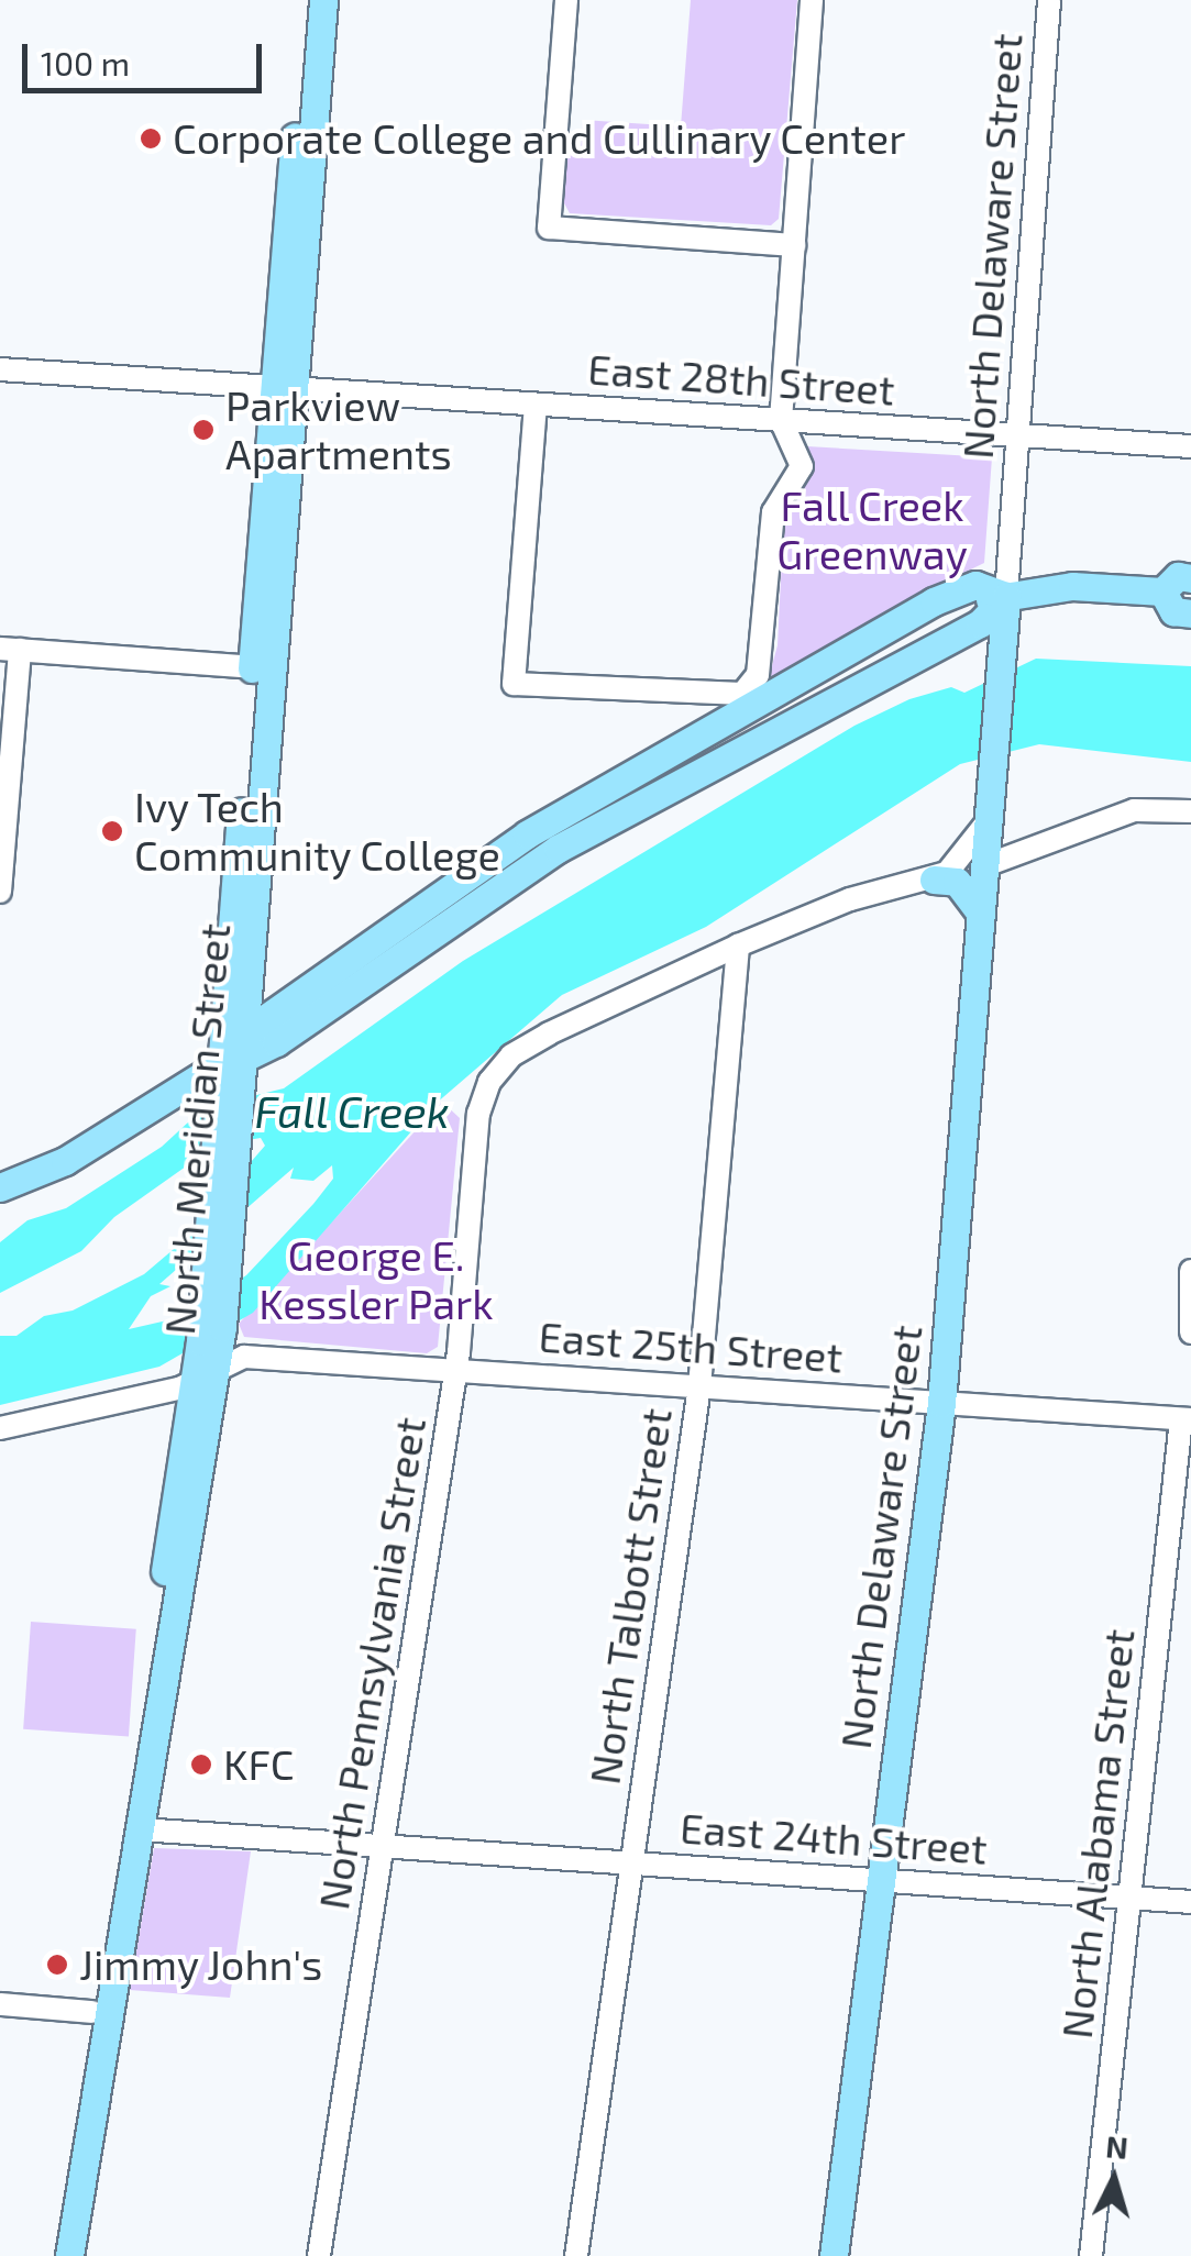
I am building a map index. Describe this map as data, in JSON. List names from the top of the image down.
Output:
{
  "streets": {
    "main road": ["North Delaware Street", "North Meridian Street"],
    "street": [
      "East 28th Street",
      "East 25th Street",
      "North Talbott Street",
      "North Pennsylvania Street",
      "North Alabama Street",
      "East 24th Street"
    ]
  },
  "crossings": [
    ["North Delaware Street", "East 28th Street"],
    ["North Delaware Street", "East 25th Street"],
    ["North Delaware Street", "East 24th Street"],
    ["East 28th Street", "North Meridian Street"],
    ["North Meridian Street", "East 25th Street"],
    ["North Meridian Street", "East 24th Street"],
    ["East 25th Street", "North Talbott Street"],
    ["East 25th Street", "North Pennsylvania Street"],
    ["East 25th Street", "North Alabama Street"],
    ["North Talbott Street", "North Pennsylvania Street"],
    ["North Talbott Street", "East 24th Street"],
    ["North Pennsylvania Street", "East 24th Street"],
    ["North Alabama Street", "East 24th Street"]
  ],
  "water": ["Fall Creek"],
  "parks": ["Fall Creek Greenway", "George E. Kessler Park"],
  "places": [
    "Corporate College and Cullinary Center",
    "Parkview Apartments",
    "Ivy Tech Community College",
    "KFC",
    "Jimmy John's"
  ],
  "scale_bar": "100 m",
  "north": "top"
}
